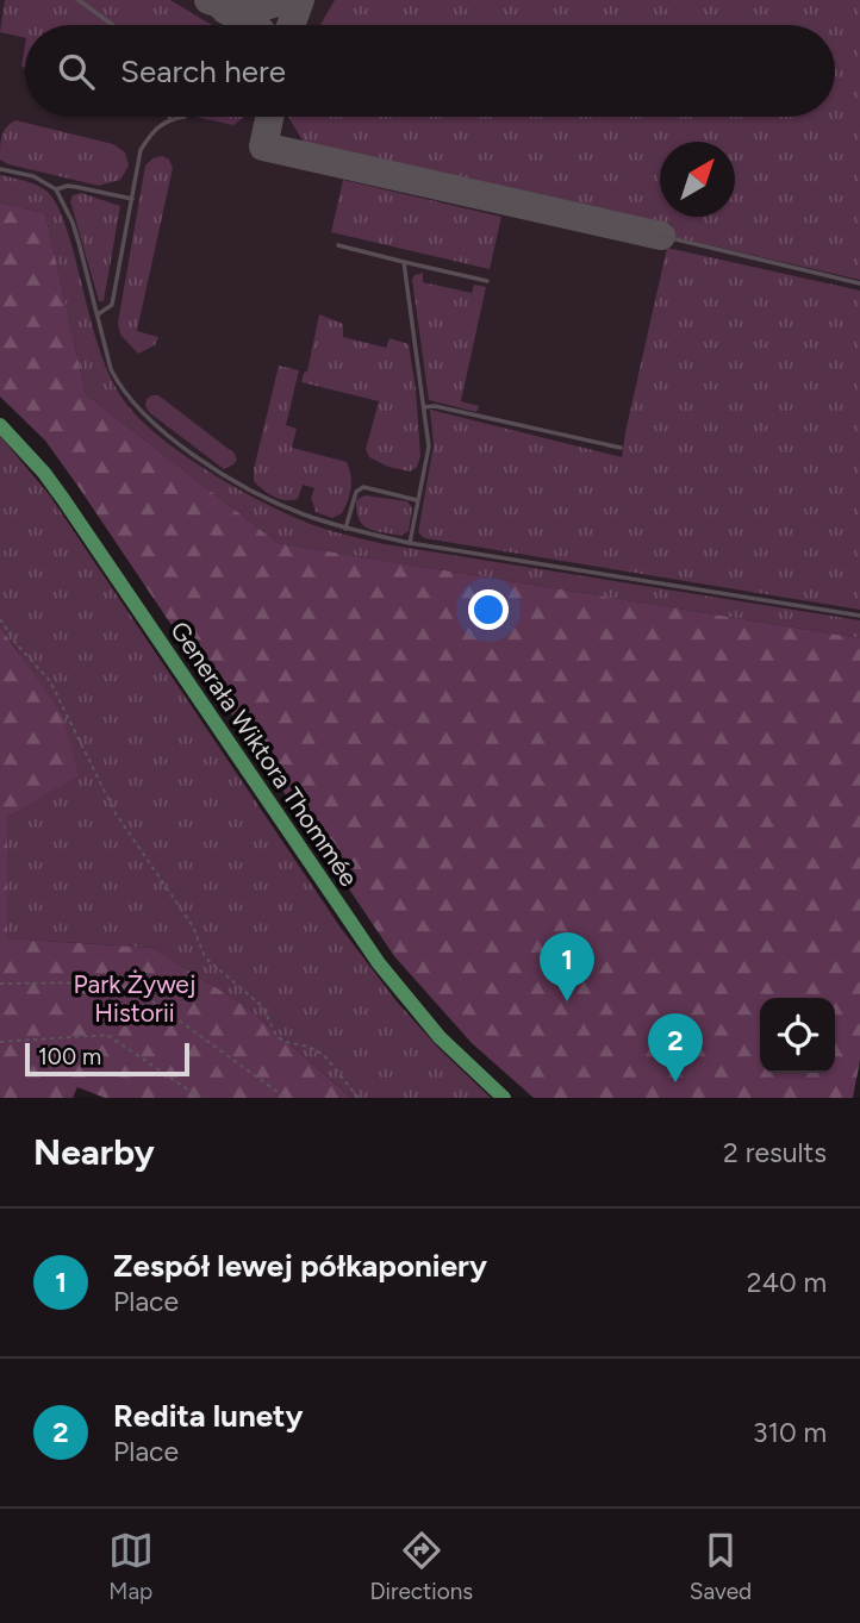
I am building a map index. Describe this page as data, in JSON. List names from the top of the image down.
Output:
{
  "streets": {
    "main road": ["Generała Wiktora Thommée"]
  },
  "parks": ["Park Żywej Historii"],
  "scale_bar": "100 m",
  "north": "top right",
  "page": {
    "search": "Search here",
    "pins": ["1", "2"],
    "scale": "100 m",
    "heading": ["Nearby", "2 results"],
    "list": [
      {
        "mark": "1",
        "name": "Zespół lewej półkaponiery",
        "note": "Place",
        "value": "240 m"
      },
      {
        "mark": "2",
        "name": "Redita lunety",
        "note": "Place",
        "value": "310 m"
      }
    ],
    "nav": ["Map", "Directions", "Saved"]
  }
}
